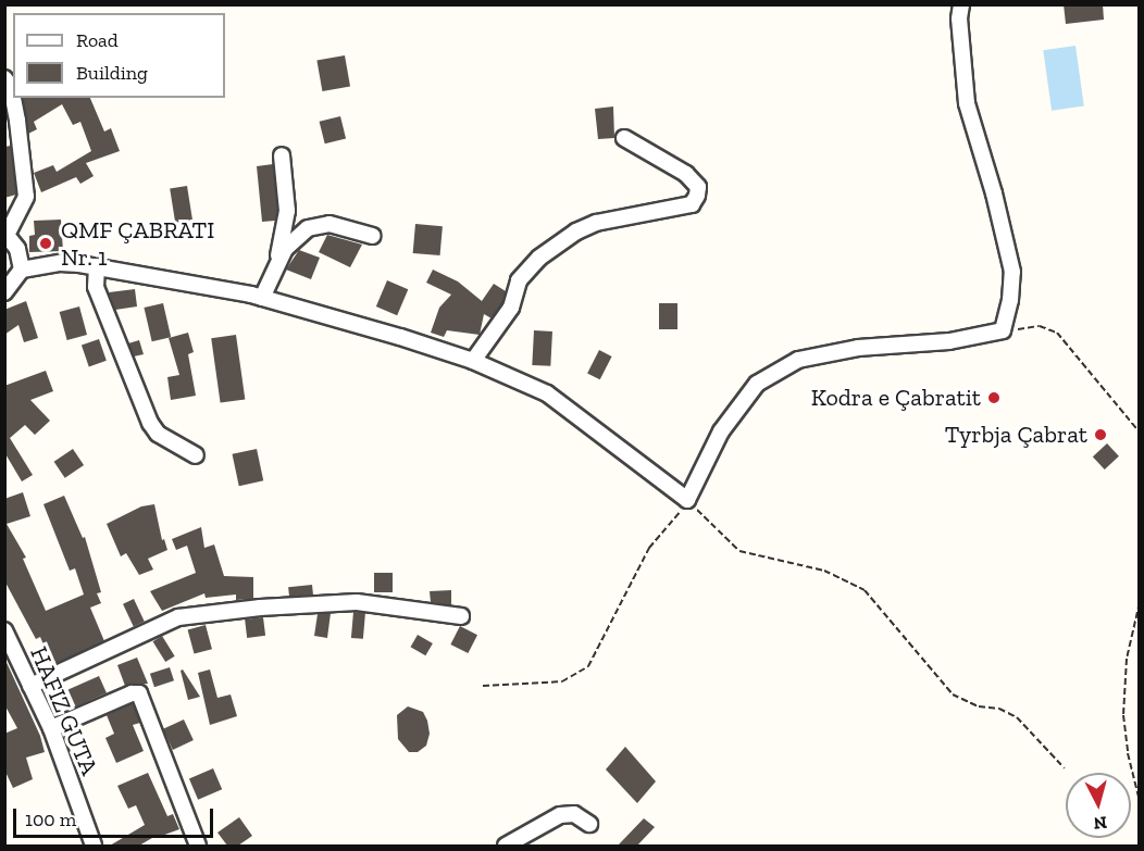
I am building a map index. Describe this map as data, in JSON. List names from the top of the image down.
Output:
{
  "streets": {
    "street": ["HAFIZ GUTA"]
  },
  "places": ["QMF ÇABRATI Nr. 1", "Kodra e Çabratit", "Tyrbja Çabrat"],
  "legend": ["Road", "Building"],
  "scale_bar": "100 m",
  "north": "bottom"
}
